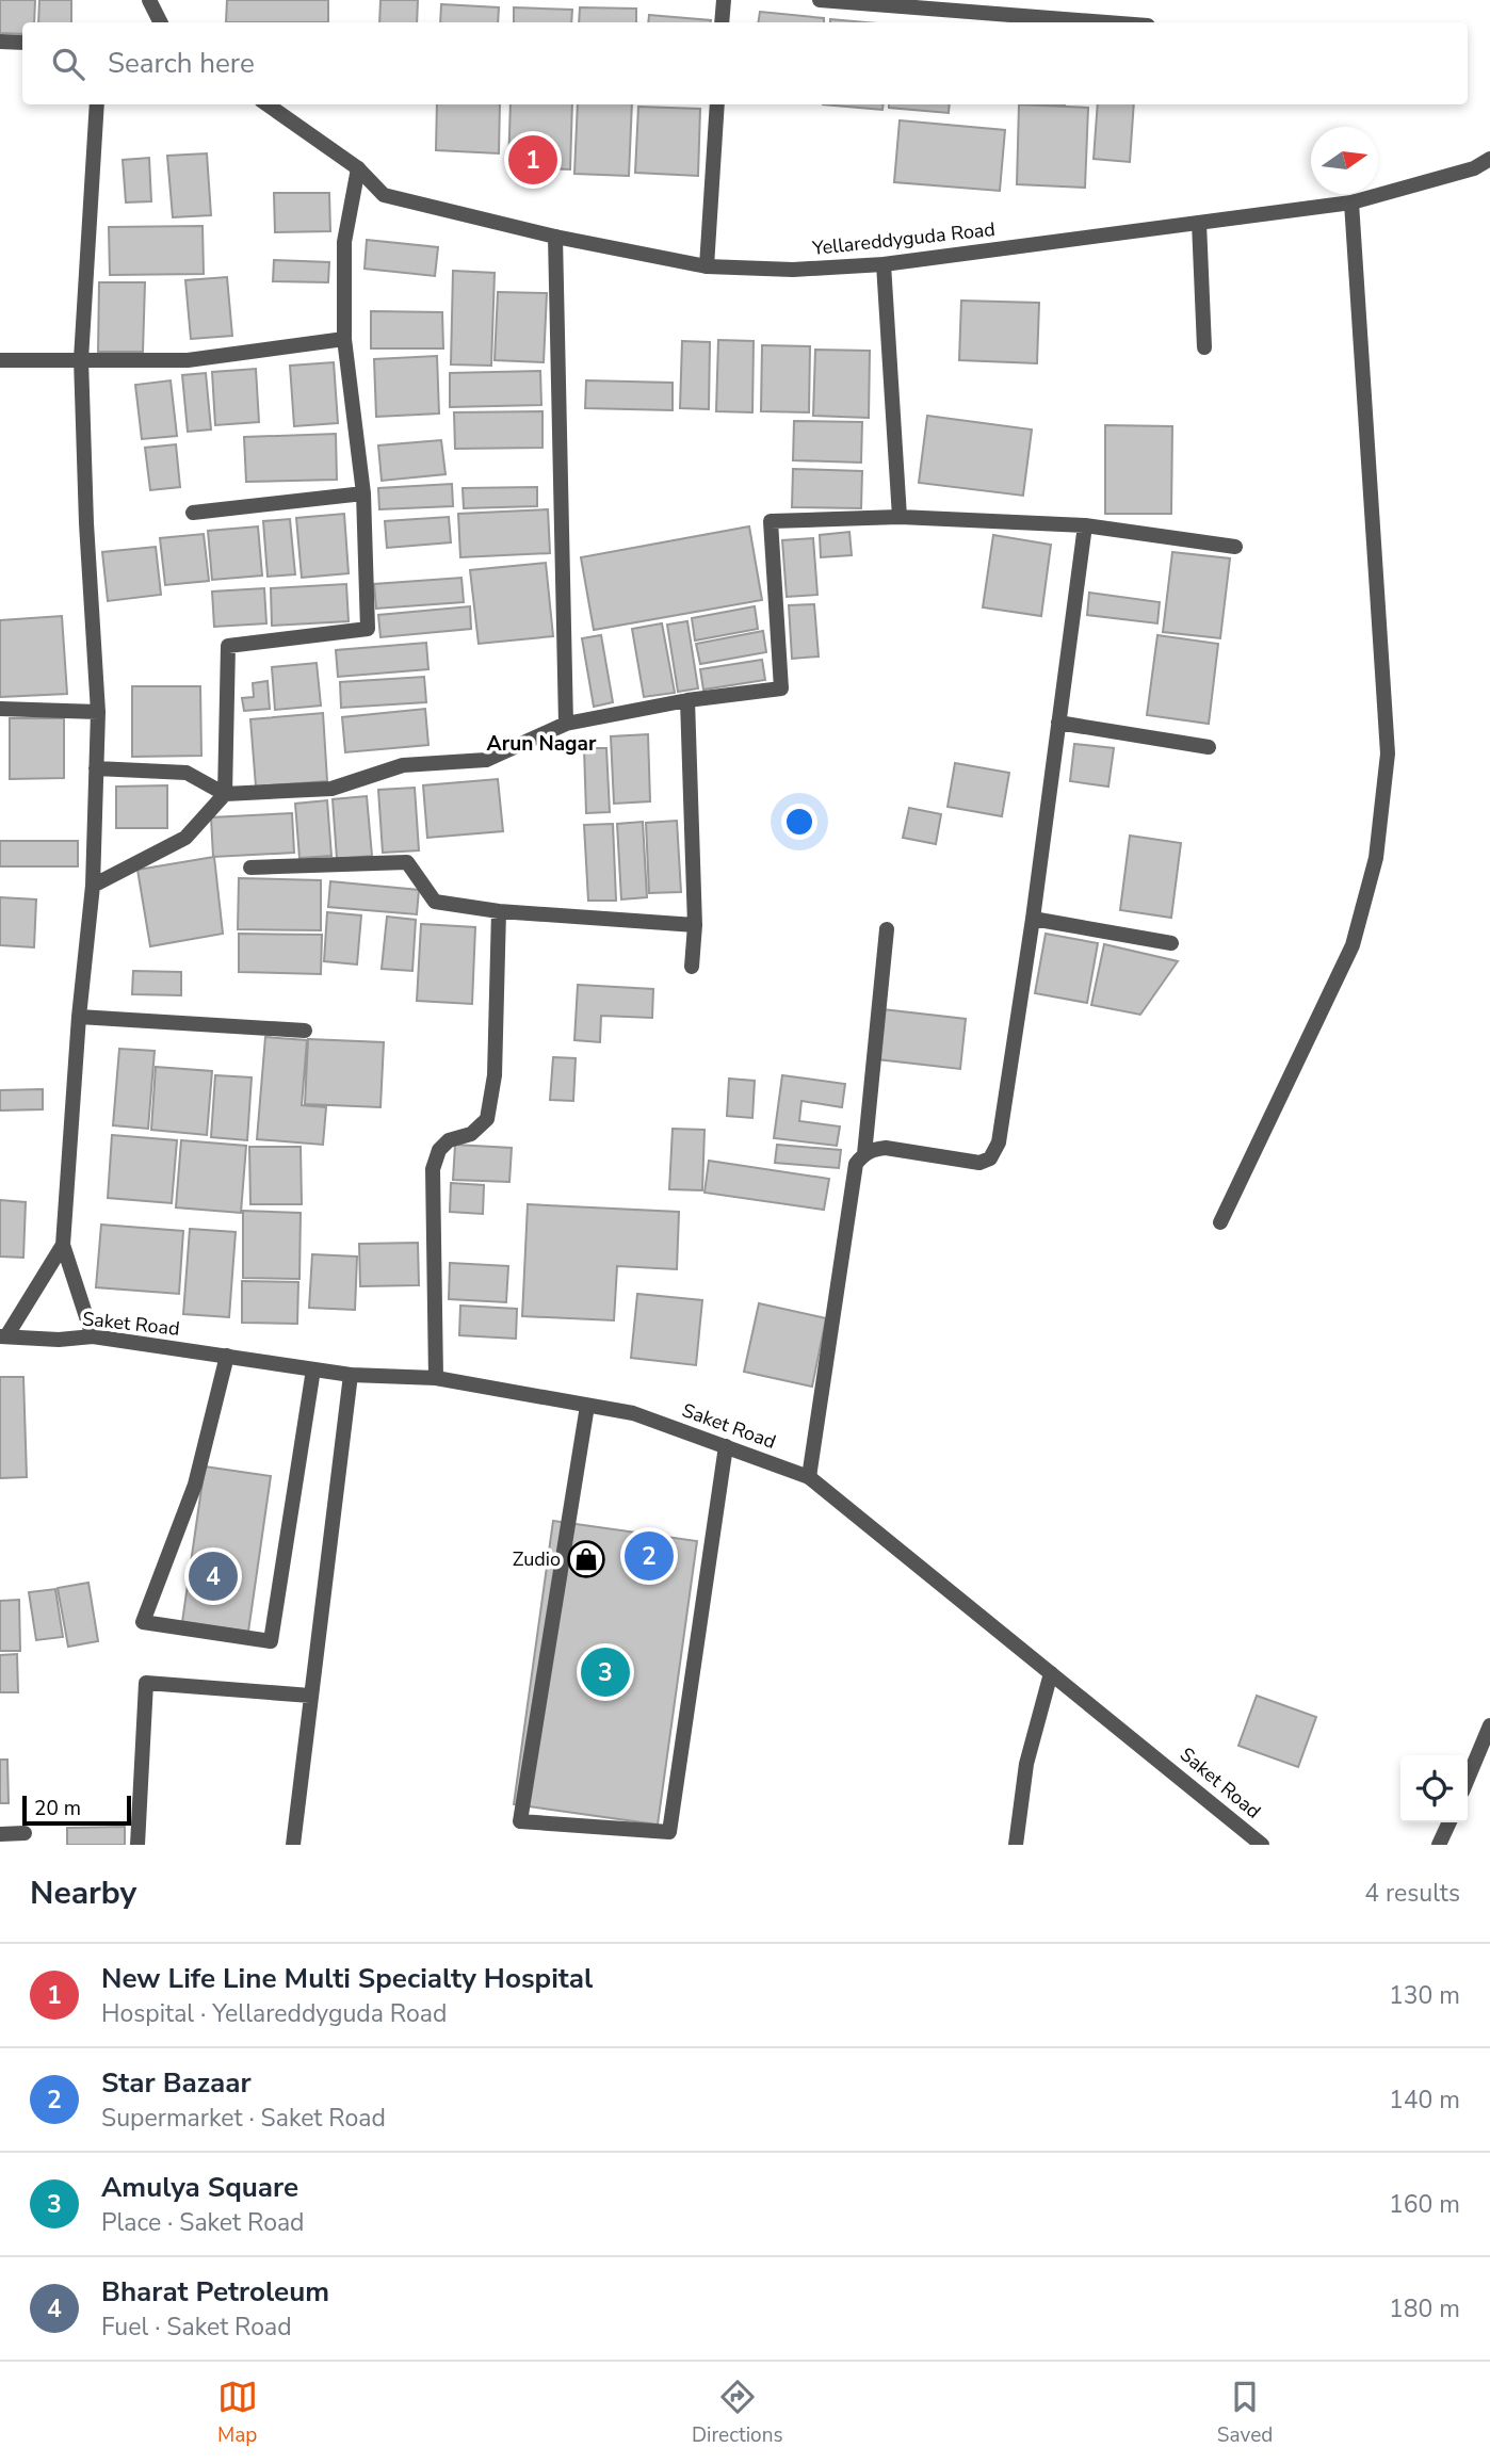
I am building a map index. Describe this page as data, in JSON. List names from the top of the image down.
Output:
{
  "streets": {
    "street": ["Yellareddyguda Road", "Saket Road"]
  },
  "districts": ["Arun Nagar"],
  "places": {
    "shop": ["Zudio"]
  },
  "scale_bar": "20 m",
  "north": "right",
  "page": {
    "search": "Search here",
    "pins": [
      "1",
      "2",
      "4",
      "3"
    ],
    "scale": "20 m",
    "heading": ["Nearby", "4 results"],
    "list": [
      {
        "mark": "1",
        "name": "New Life Line Multi Specialty Hospital",
        "note": "Hospital · Yellareddyguda Road",
        "value": "130 m"
      },
      {
        "mark": "2",
        "name": "Star Bazaar",
        "note": "Supermarket · Saket Road",
        "value": "140 m"
      },
      {
        "mark": "3",
        "name": "Amulya Square",
        "note": "Place · Saket Road",
        "value": "160 m"
      },
      {
        "mark": "4",
        "name": "Bharat Petroleum",
        "note": "Fuel · Saket Road",
        "value": "180 m"
      }
    ],
    "nav": ["Map", "Directions", "Saved"]
  }
}
